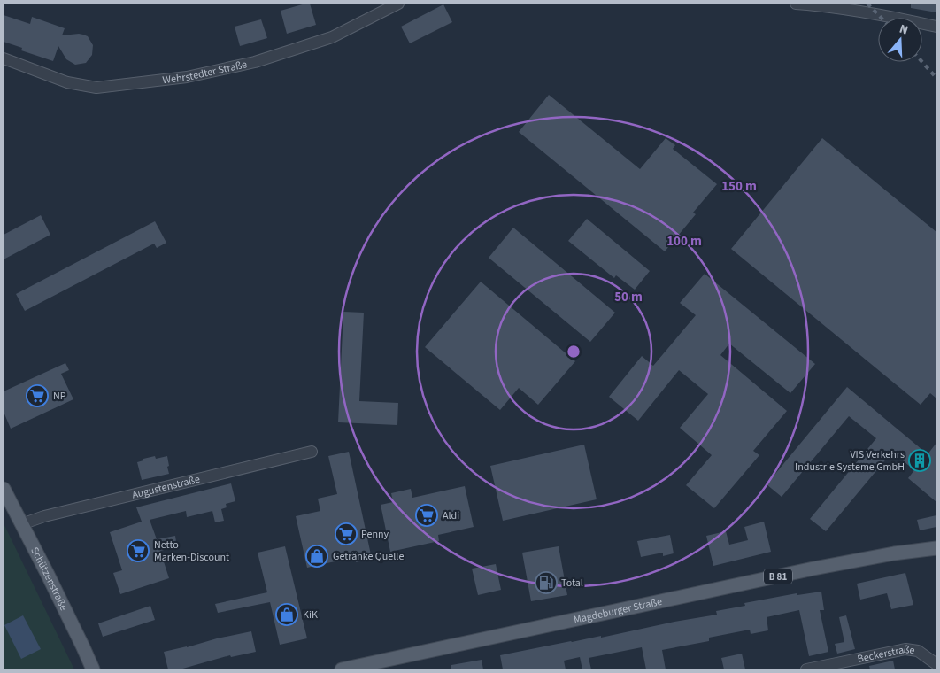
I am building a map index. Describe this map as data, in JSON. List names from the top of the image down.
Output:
{
  "streets": {
    "main road": ["B 81", "Schützenstraße", "Magdeburger Straße"],
    "street": ["Wehrstedter Straße", "Augustenstraße", "Beckerstraße"]
  },
  "crossings": [
    ["Augustenstraße", "Schützenstraße"]
  ],
  "places": {
    "supermarket": [
      "NP",
      "Aldi",
      "Penny",
      "Netto Marken-Discount"
    ],
    "building": ["VIS Verkehrs Industrie Systeme GmbH"],
    "shop": ["Getränke Quelle", "KiK"],
    "fuel station": ["Total"]
  },
  "north": "top",
  "rings": ["150 m", "100 m", "50 m"]
}
